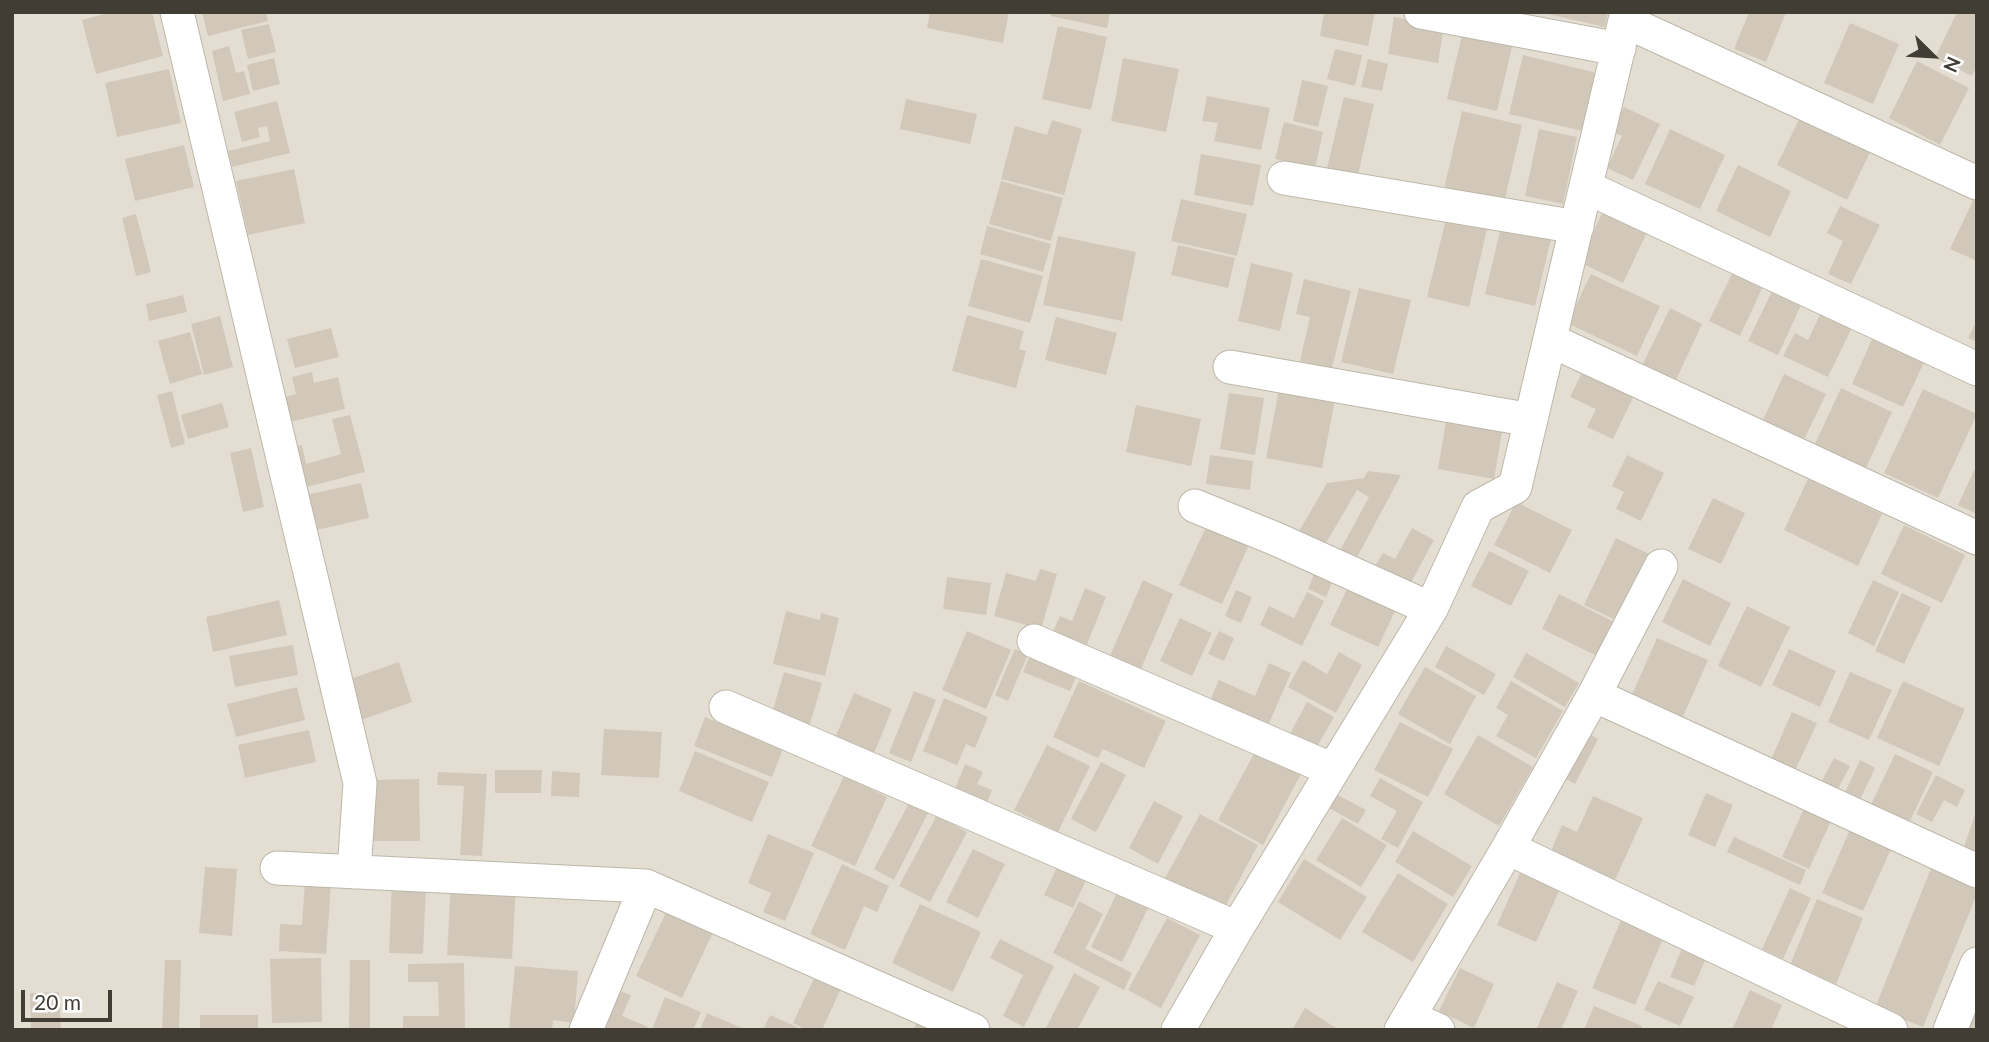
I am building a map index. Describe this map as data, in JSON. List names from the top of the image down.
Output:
{
  "scale_bar": "20 m",
  "north": "bottom right"
}
